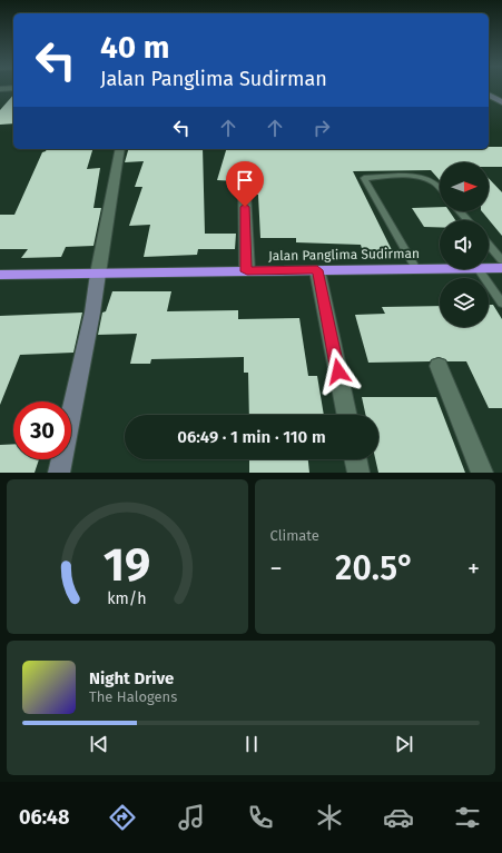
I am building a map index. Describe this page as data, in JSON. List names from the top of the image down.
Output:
{
  "streets": {
    "highway": ["Jalan Panglima Sudirman"]
  },
  "north": "right",
  "page": {
    "turn": ["40 m", "Jalan Panglima Sudirman"],
    "limit": "30",
    "trip": "06:49 · 1 min · 110 m",
    "tile": "Climate",
    "heat": ["−", "20.5°", "+"],
    "song": ["Night Drive", "The Halogens"],
    "tabs": "06:48",
    "gauge": ["19", "km/h"]
  }
}
